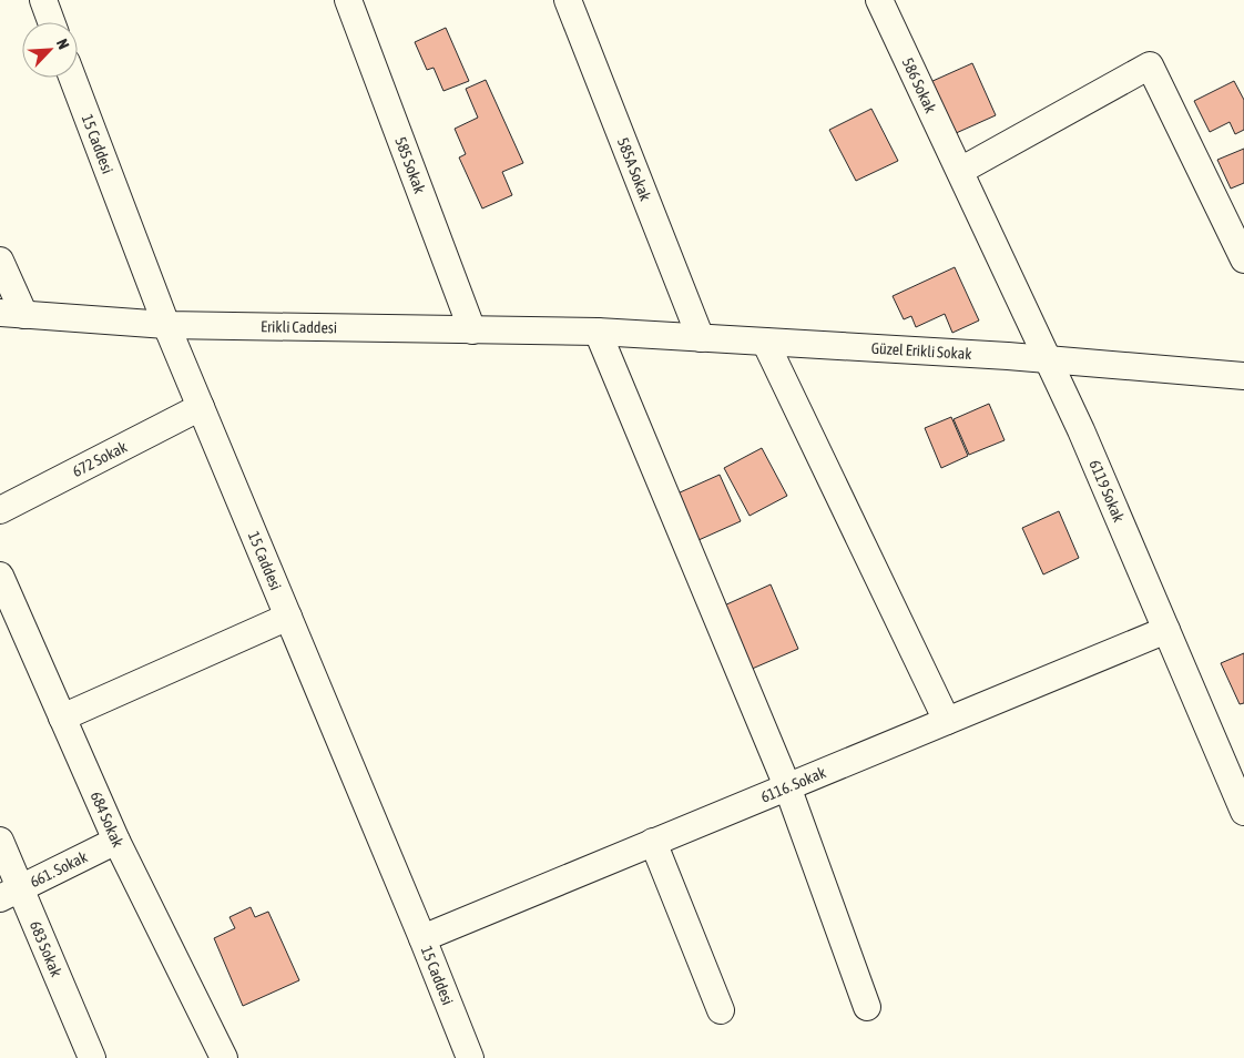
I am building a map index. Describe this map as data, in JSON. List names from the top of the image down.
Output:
{
  "streets": {
    "street": [
      "586 Sokak",
      "15 Caddesi",
      "585 Sokak",
      "585A Sokak",
      "Erikli Caddesi",
      "Güzel Erikli Sokak",
      "672 Sokak",
      "6119 Sokak",
      "6116. Sokak",
      "684 Sokak",
      "661. Sokak",
      "683 Sokak"
    ]
  },
  "crossings": [
    ["586 Sokak", "6119 Sokak"],
    ["15 Caddesi", "Erikli Caddesi"],
    ["15 Caddesi", "672 Sokak"],
    ["15 Caddesi", "6116. Sokak"],
    ["585 Sokak", "Erikli Caddesi"],
    ["585A Sokak", "Güzel Erikli Sokak"],
    ["Erikli Caddesi", "Güzel Erikli Sokak"],
    ["Güzel Erikli Sokak", "6119 Sokak"],
    ["6119 Sokak", "6116. Sokak"],
    ["684 Sokak", "661. Sokak"],
    ["661. Sokak", "683 Sokak"]
  ],
  "north": "top right"
}
